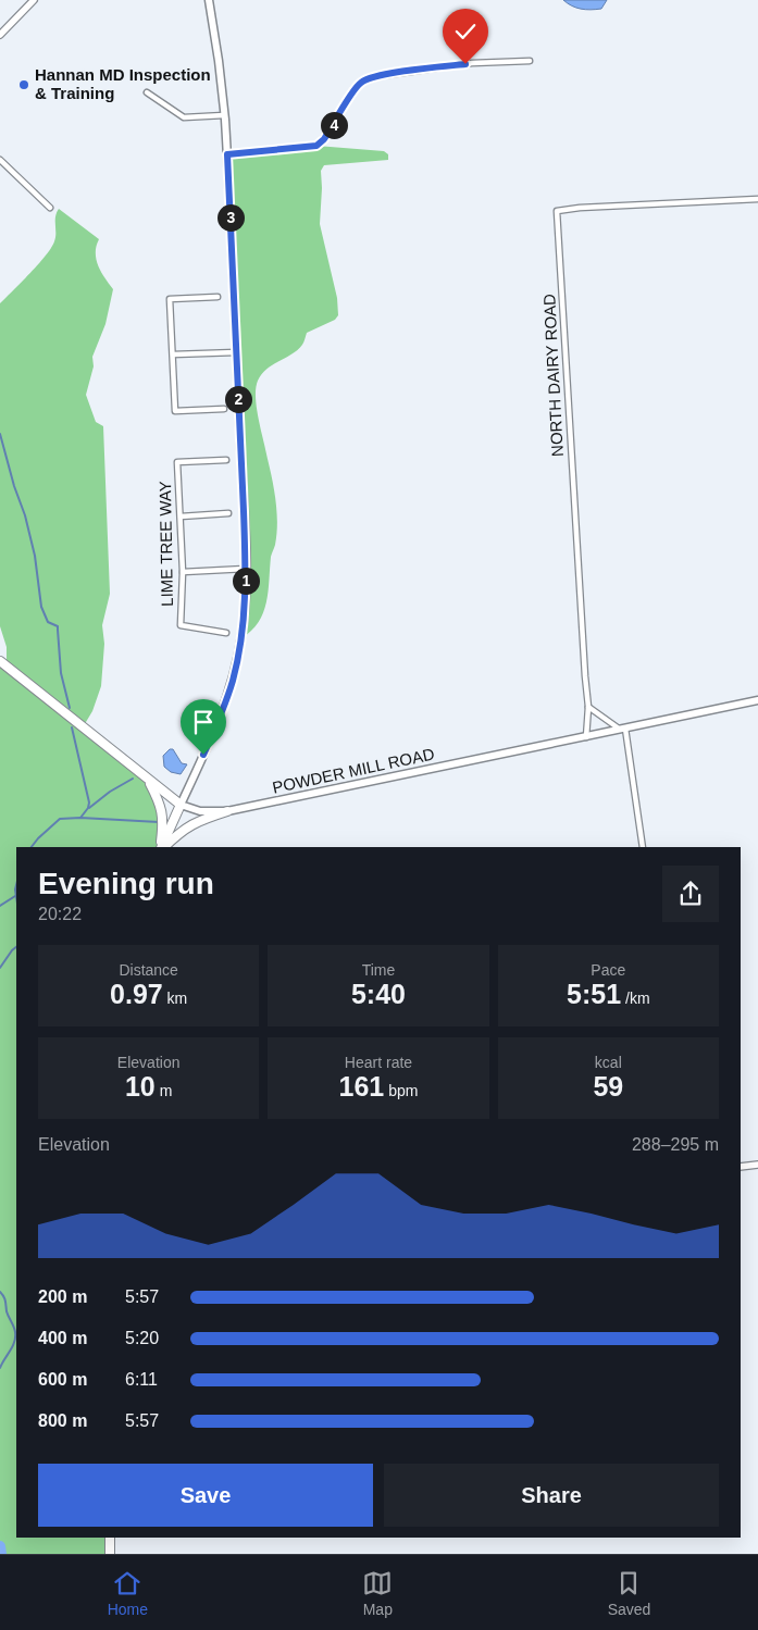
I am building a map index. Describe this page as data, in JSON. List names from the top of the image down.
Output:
{
  "streets": {
    "main road": ["POWDER MILL ROAD"],
    "street": ["NORTH DAIRY ROAD", "LIME TREE WAY"]
  },
  "crossings": [
    ["NORTH DAIRY ROAD", "POWDER MILL ROAD"]
  ],
  "places": ["Hannan MD Inspection & Training"],
  "page": {
    "pins": [
      "4",
      "3",
      "2",
      "1"
    ],
    "heading": ["Evening run", "20:22"],
    "stats": [
      ["Distance", "0.97 km"],
      ["Time", "5:40"],
      ["Pace", "5:51 /km"],
      ["Elevation", "10 m"],
      ["Heart rate", "161 bpm"],
      ["kcal", "59"]
    ],
    "chart": ["Elevation", "288–295 m"],
    "list": [
      {
        "name": "200 m",
        "note": "5:57"
      },
      {
        "name": "400 m",
        "note": "5:20"
      },
      {
        "name": "600 m",
        "note": "6:11"
      },
      {
        "name": "800 m",
        "note": "5:57"
      }
    ],
    "buttons": ["Save", "Share"],
    "tabs": ["Home", "Map", "Saved"]
  }
}
